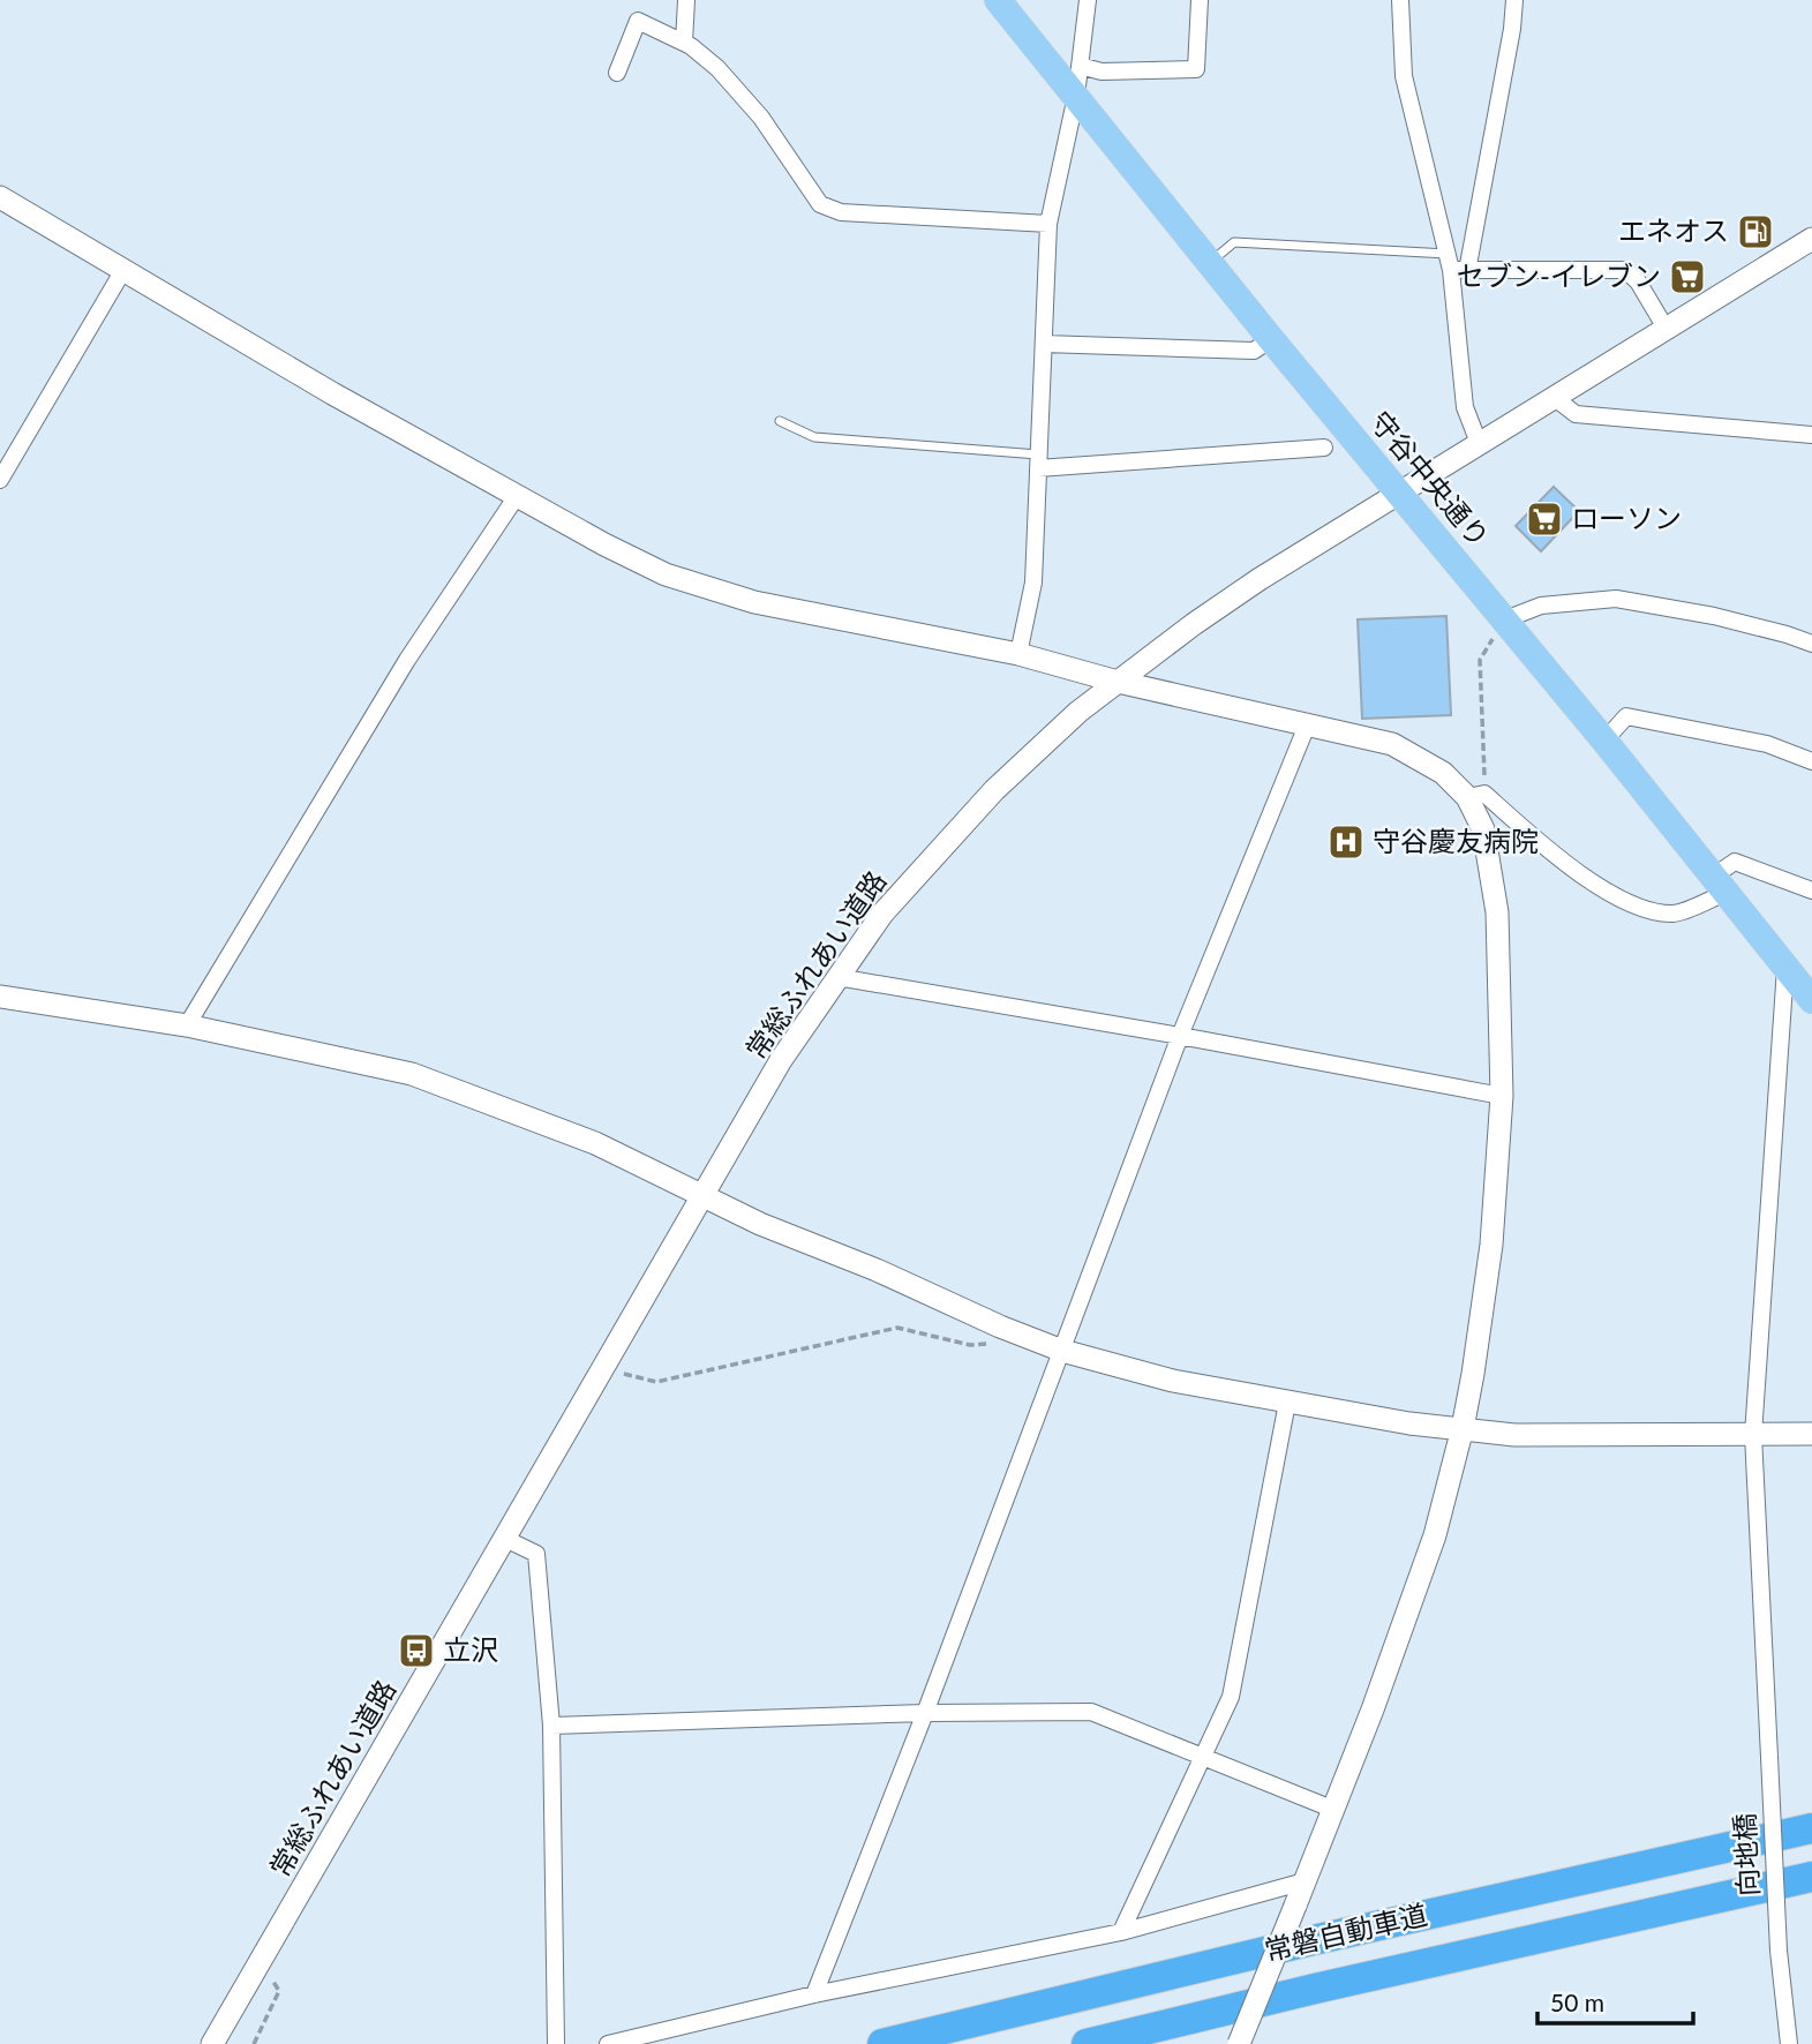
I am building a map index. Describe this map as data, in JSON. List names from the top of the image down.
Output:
{
  "streets": {
    "highway": ["常磐自動車道"],
    "main road": ["守谷中央通り"],
    "street": ["常総ふれあい道路", "向地橋"]
  },
  "crossings": [
    ["守谷中央通り", "常総ふれあい道路"],
    ["守谷中央通り", "向地橋"]
  ],
  "places": {
    "fuel station": ["エネオス"],
    "supermarket": ["セブン-イレブン", "ローソン"],
    "hospital": ["守谷慶友病院"],
    "bus stop": ["立沢"]
  },
  "scale_bar": "50 m"
}
